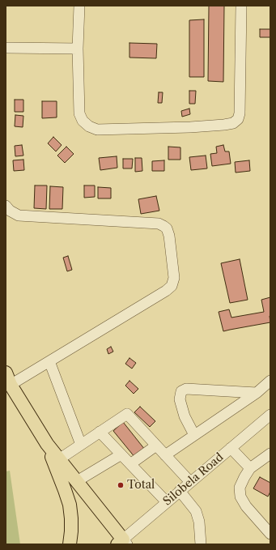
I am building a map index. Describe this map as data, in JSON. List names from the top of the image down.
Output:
{
  "streets": {
    "street": ["Silobela Road"]
  },
  "places": ["Total"]
}
